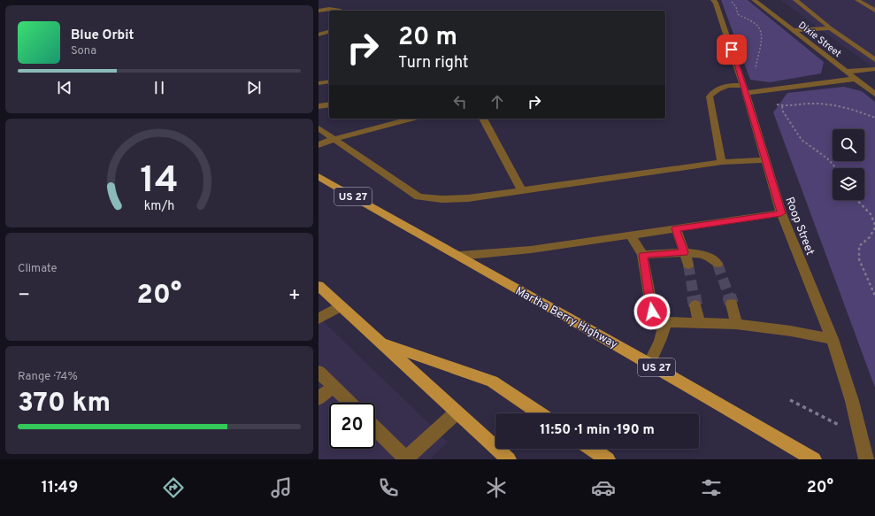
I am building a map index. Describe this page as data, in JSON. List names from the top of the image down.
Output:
{
  "streets": {
    "main road": ["US 27", "Martha Berry Highway"],
    "street": ["Dixie Street", "Roop Street"]
  },
  "page": {
    "turn": ["20 m", "Turn right"],
    "song": ["Blue Orbit", "Sona"],
    "tile": [
      "Climate",
      ["Range · 74%", "370 km"]
    ],
    "heat": ["−", "20°", "+"],
    "limit": "20",
    "trip": "11:50 · 1 min · 190 m",
    "tabs": ["11:49", "20°"],
    "gauge": ["14", "km/h"]
  }
}
